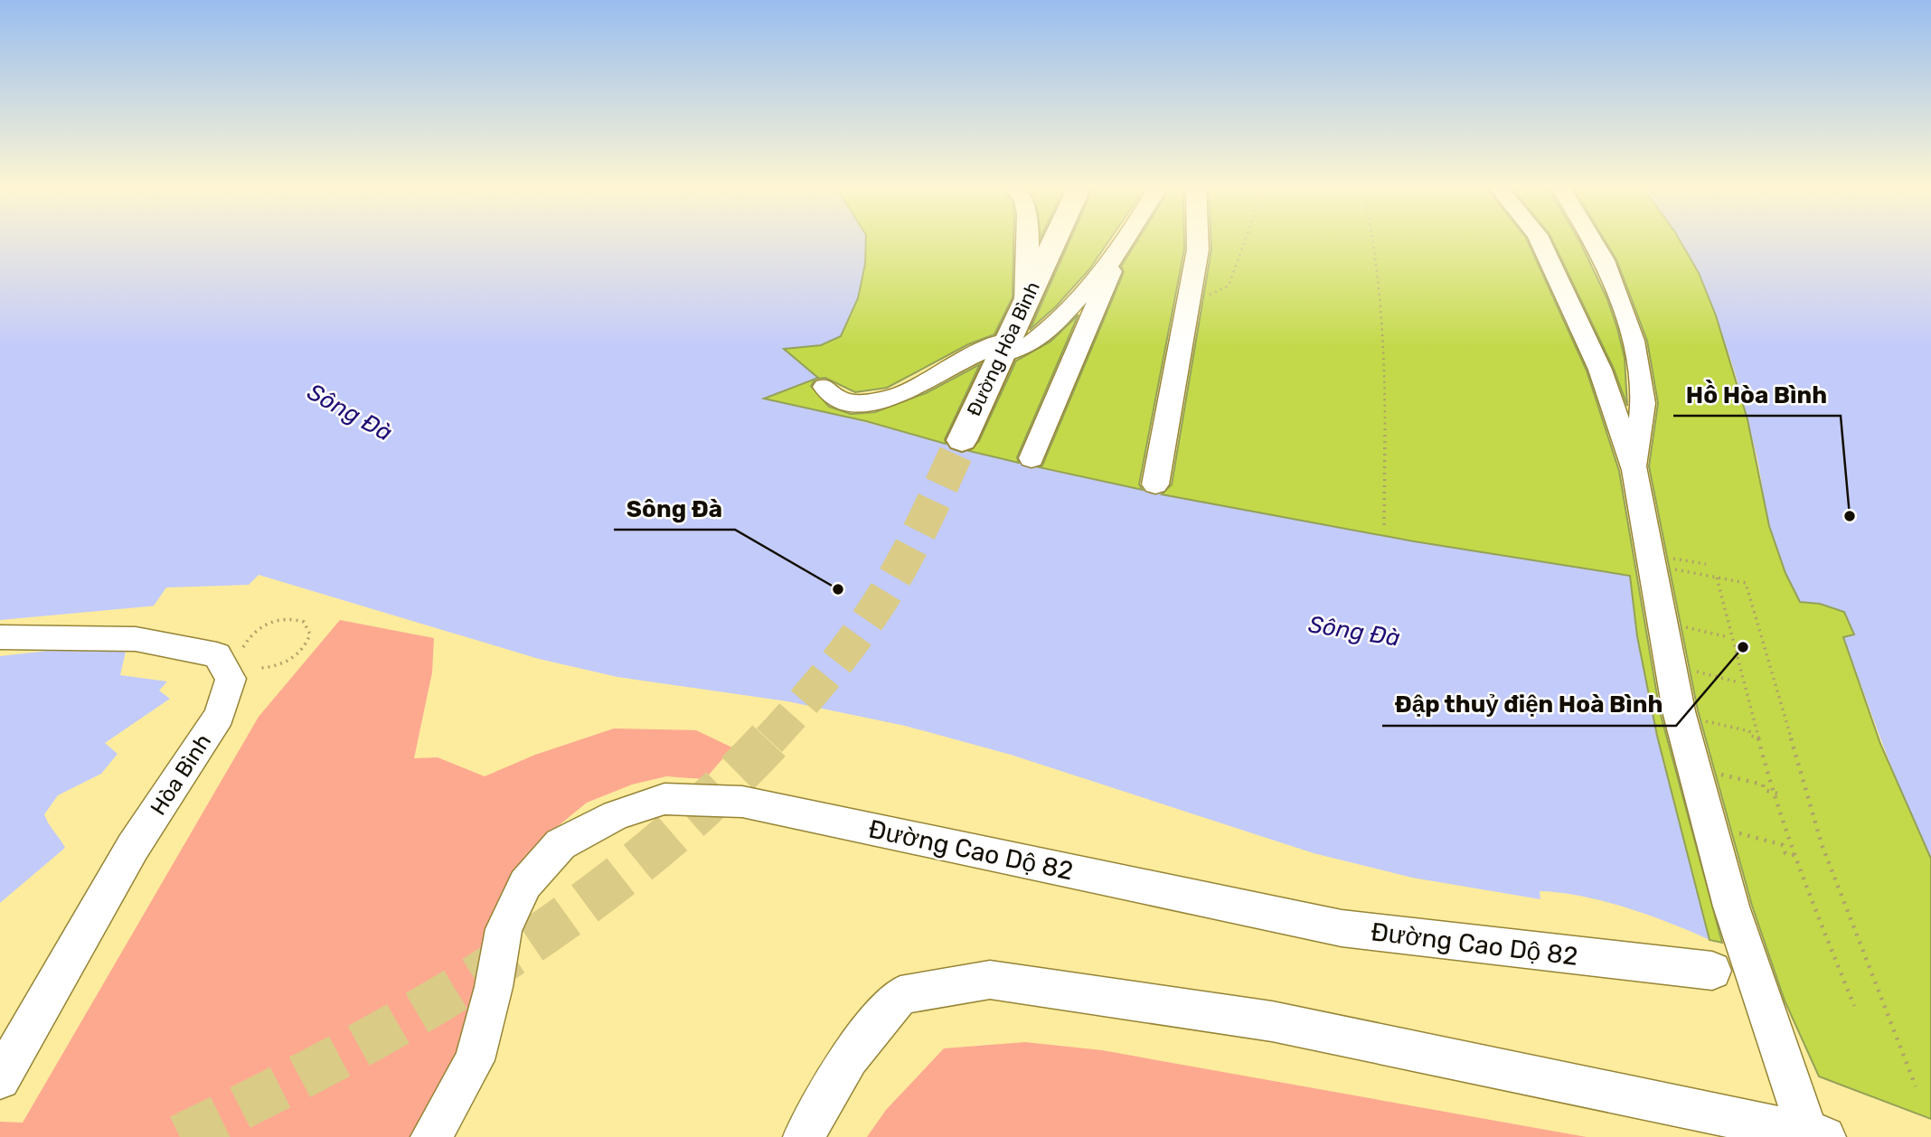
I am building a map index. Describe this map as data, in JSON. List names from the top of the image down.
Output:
{
  "streets": {
    "main road": ["Đường Hòa Bình"],
    "street": ["Hòa Bình", "Đường Cao Dộ 82"]
  },
  "water": ["Sông Đà"],
  "places": ["Hồ Hòa Bình", "Sông Đà", "Đập thuỷ điện Hoà Bình"]
}
